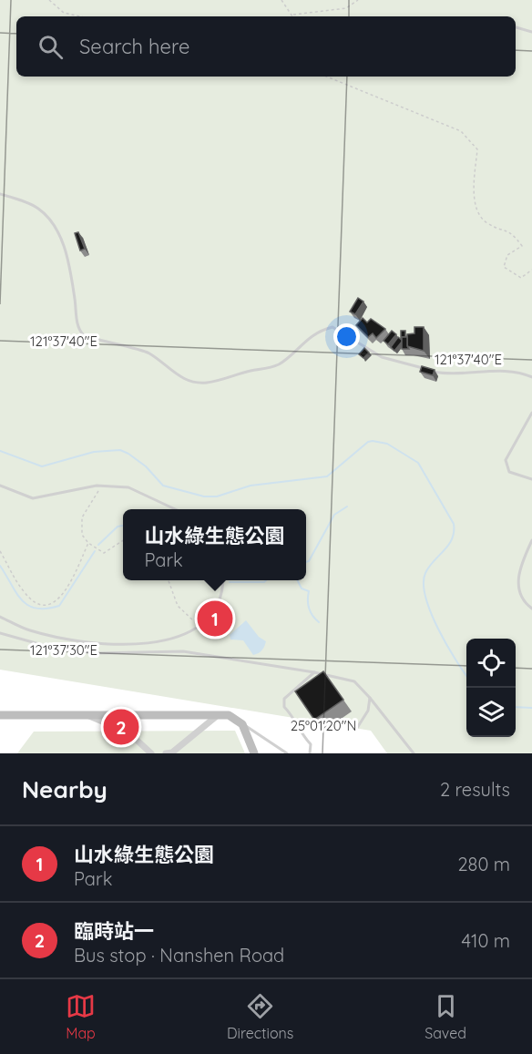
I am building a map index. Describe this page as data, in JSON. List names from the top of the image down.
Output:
{
  "page": {
    "search": "Search here",
    "popup": ["山水綠生態公園", "Park"],
    "pins": ["1", "2"],
    "heading": ["Nearby", "2 results"],
    "list": [
      {
        "mark": "1",
        "name": "山水綠生態公園",
        "note": "Park",
        "value": "280 m"
      },
      {
        "mark": "2",
        "name": "臨時站一",
        "note": "Bus stop · Nanshen Road",
        "value": "410 m"
      }
    ],
    "nav": ["Map", "Directions", "Saved"]
  },
  "coordinates": ["121°37'40\"E", "121°37'30\"E", "25°01'20\"N"]
}
